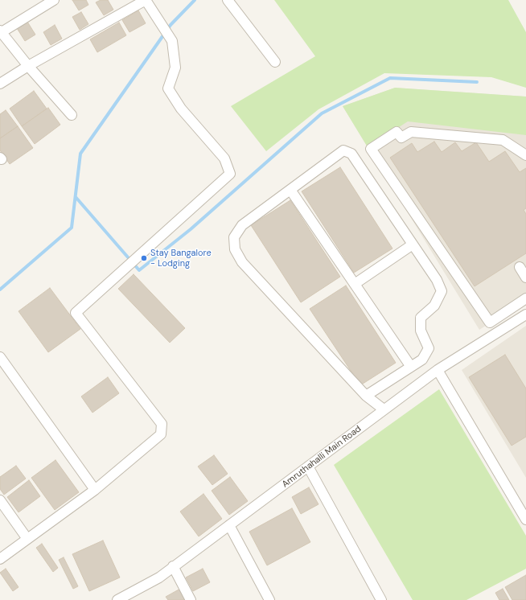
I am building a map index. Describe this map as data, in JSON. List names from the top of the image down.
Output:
{
  "streets": {
    "street": ["Amruthahalli Main Road"]
  },
  "places": ["Stay Bangalore - Lodging"]
}
